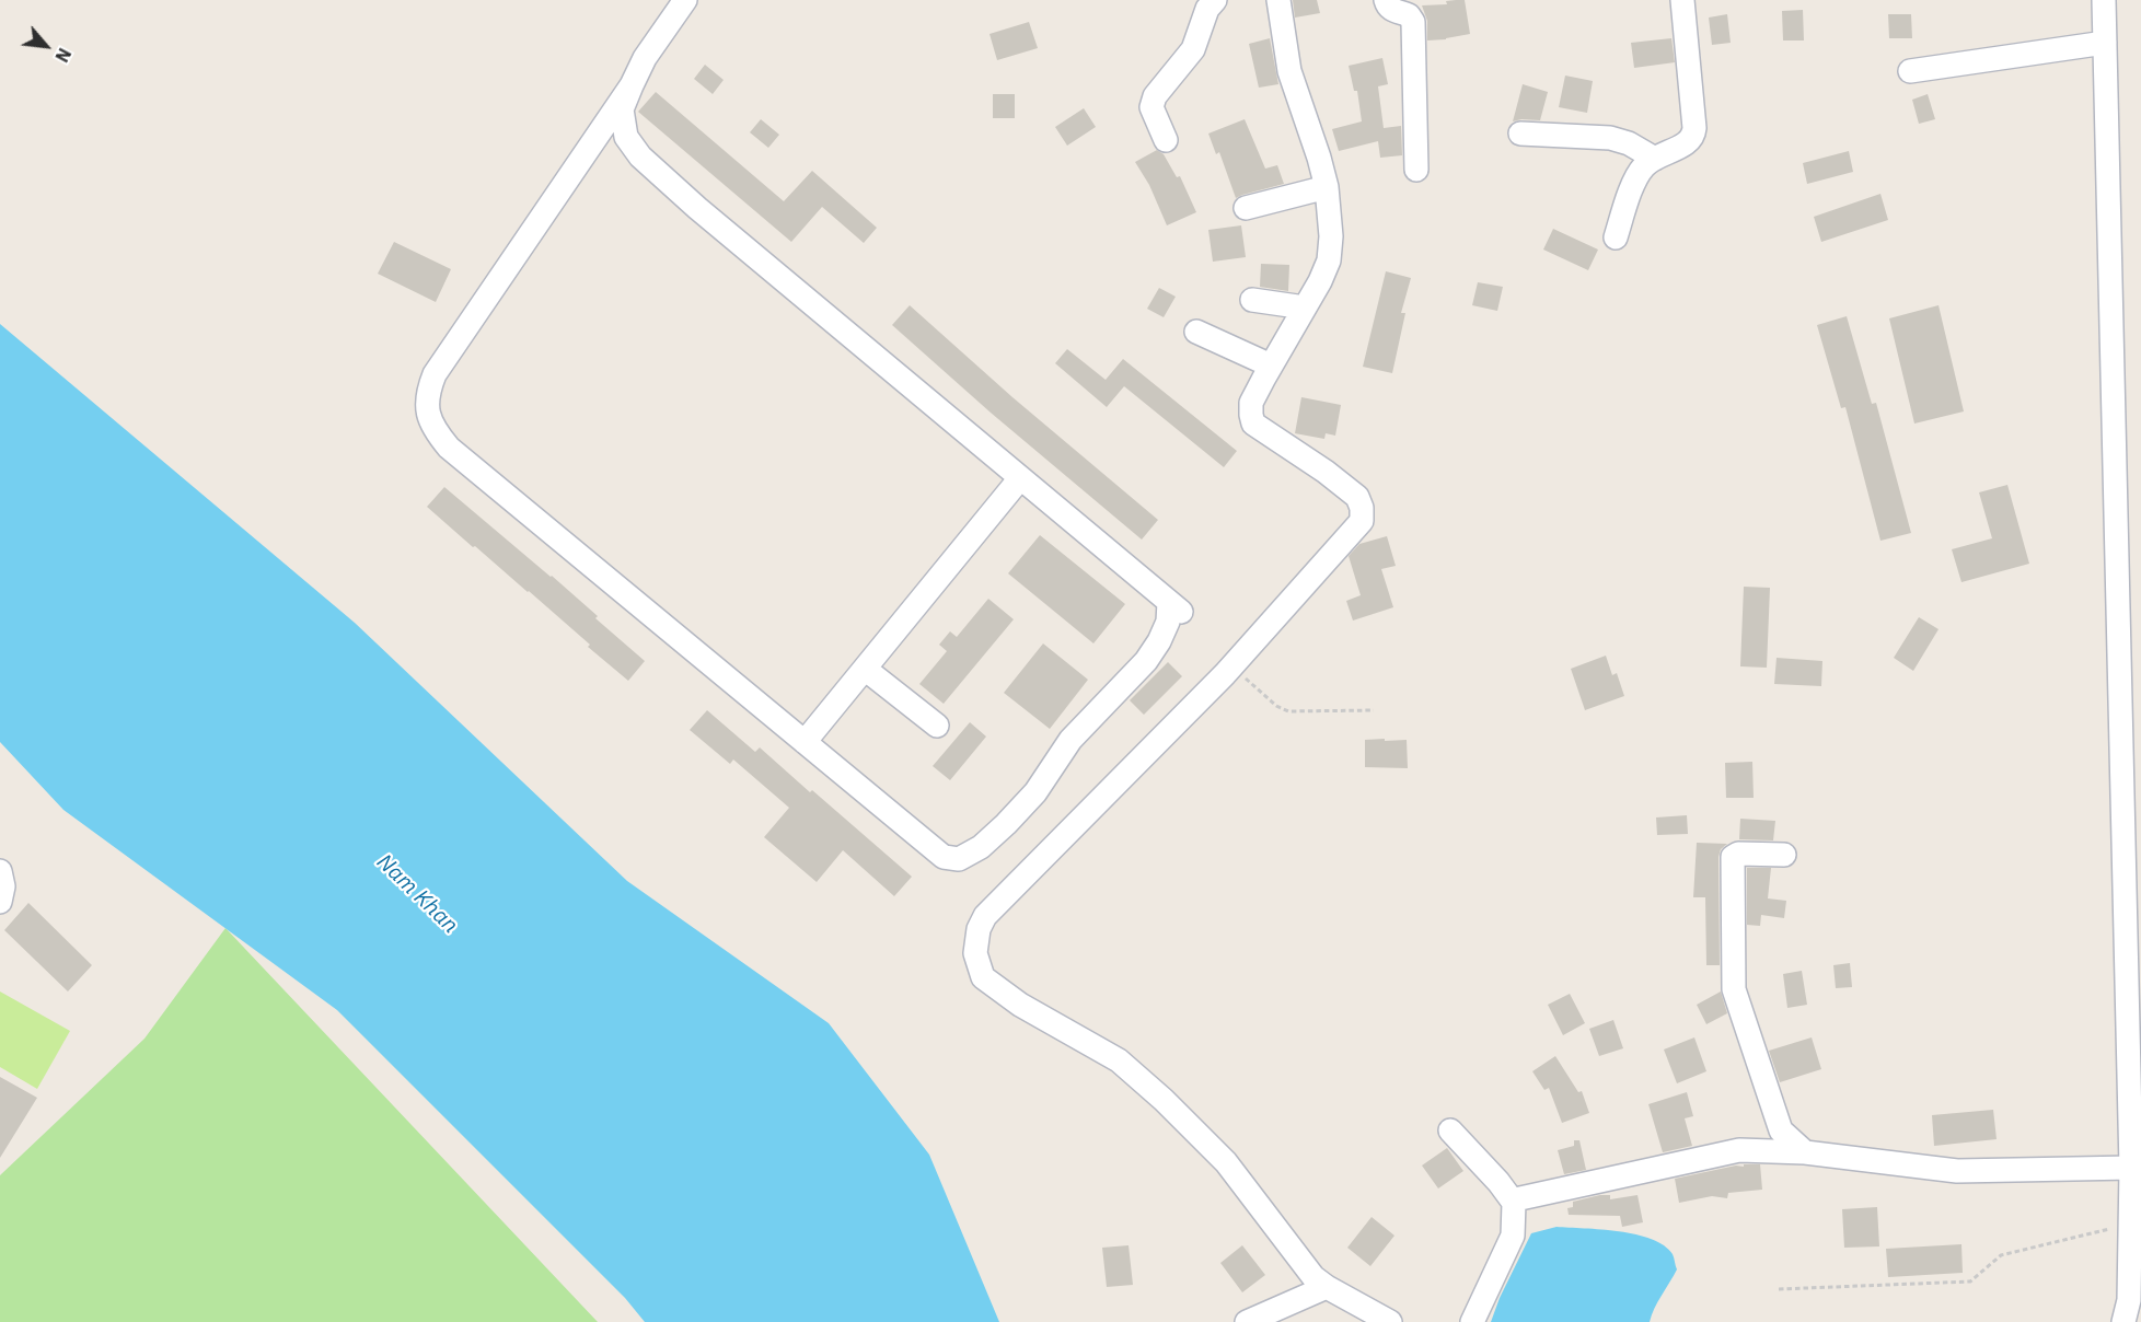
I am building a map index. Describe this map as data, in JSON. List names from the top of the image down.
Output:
{
  "water": ["Nam Khan"],
  "north": "bottom right"
}
